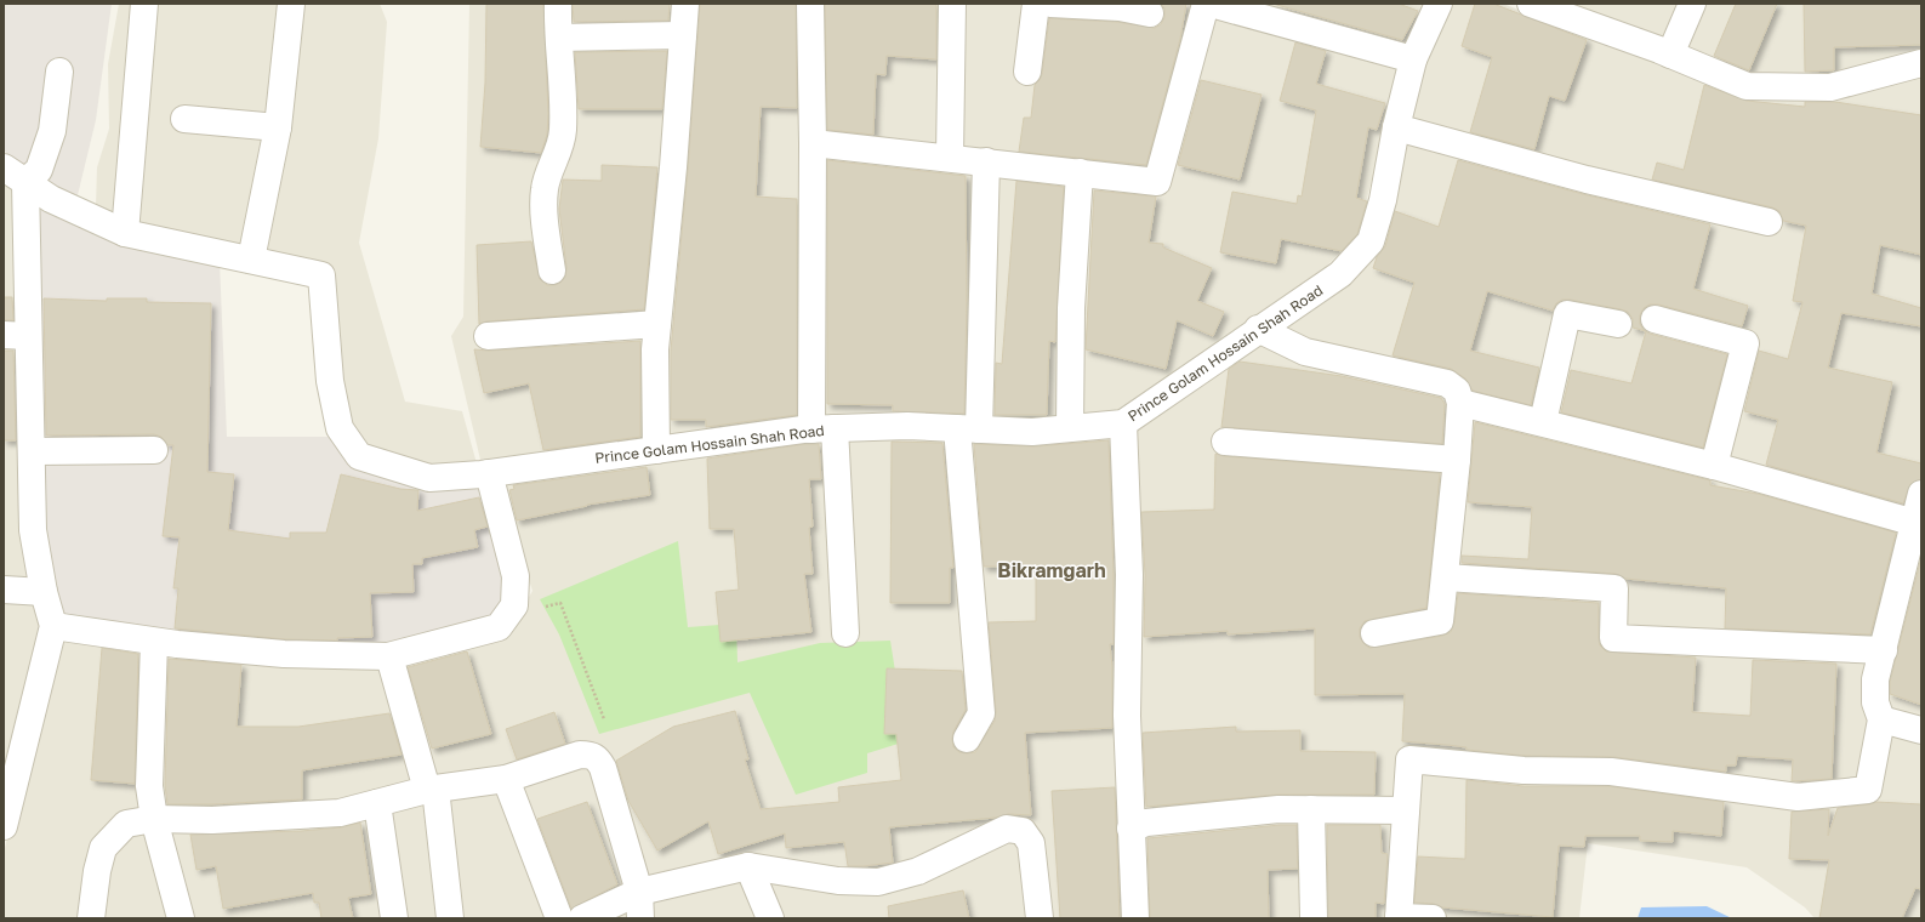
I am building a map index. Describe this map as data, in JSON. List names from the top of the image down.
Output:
{
  "streets": {
    "street": ["Prince Golam Hossain Shah Road"]
  },
  "districts": ["Bikramgarh"]
}
